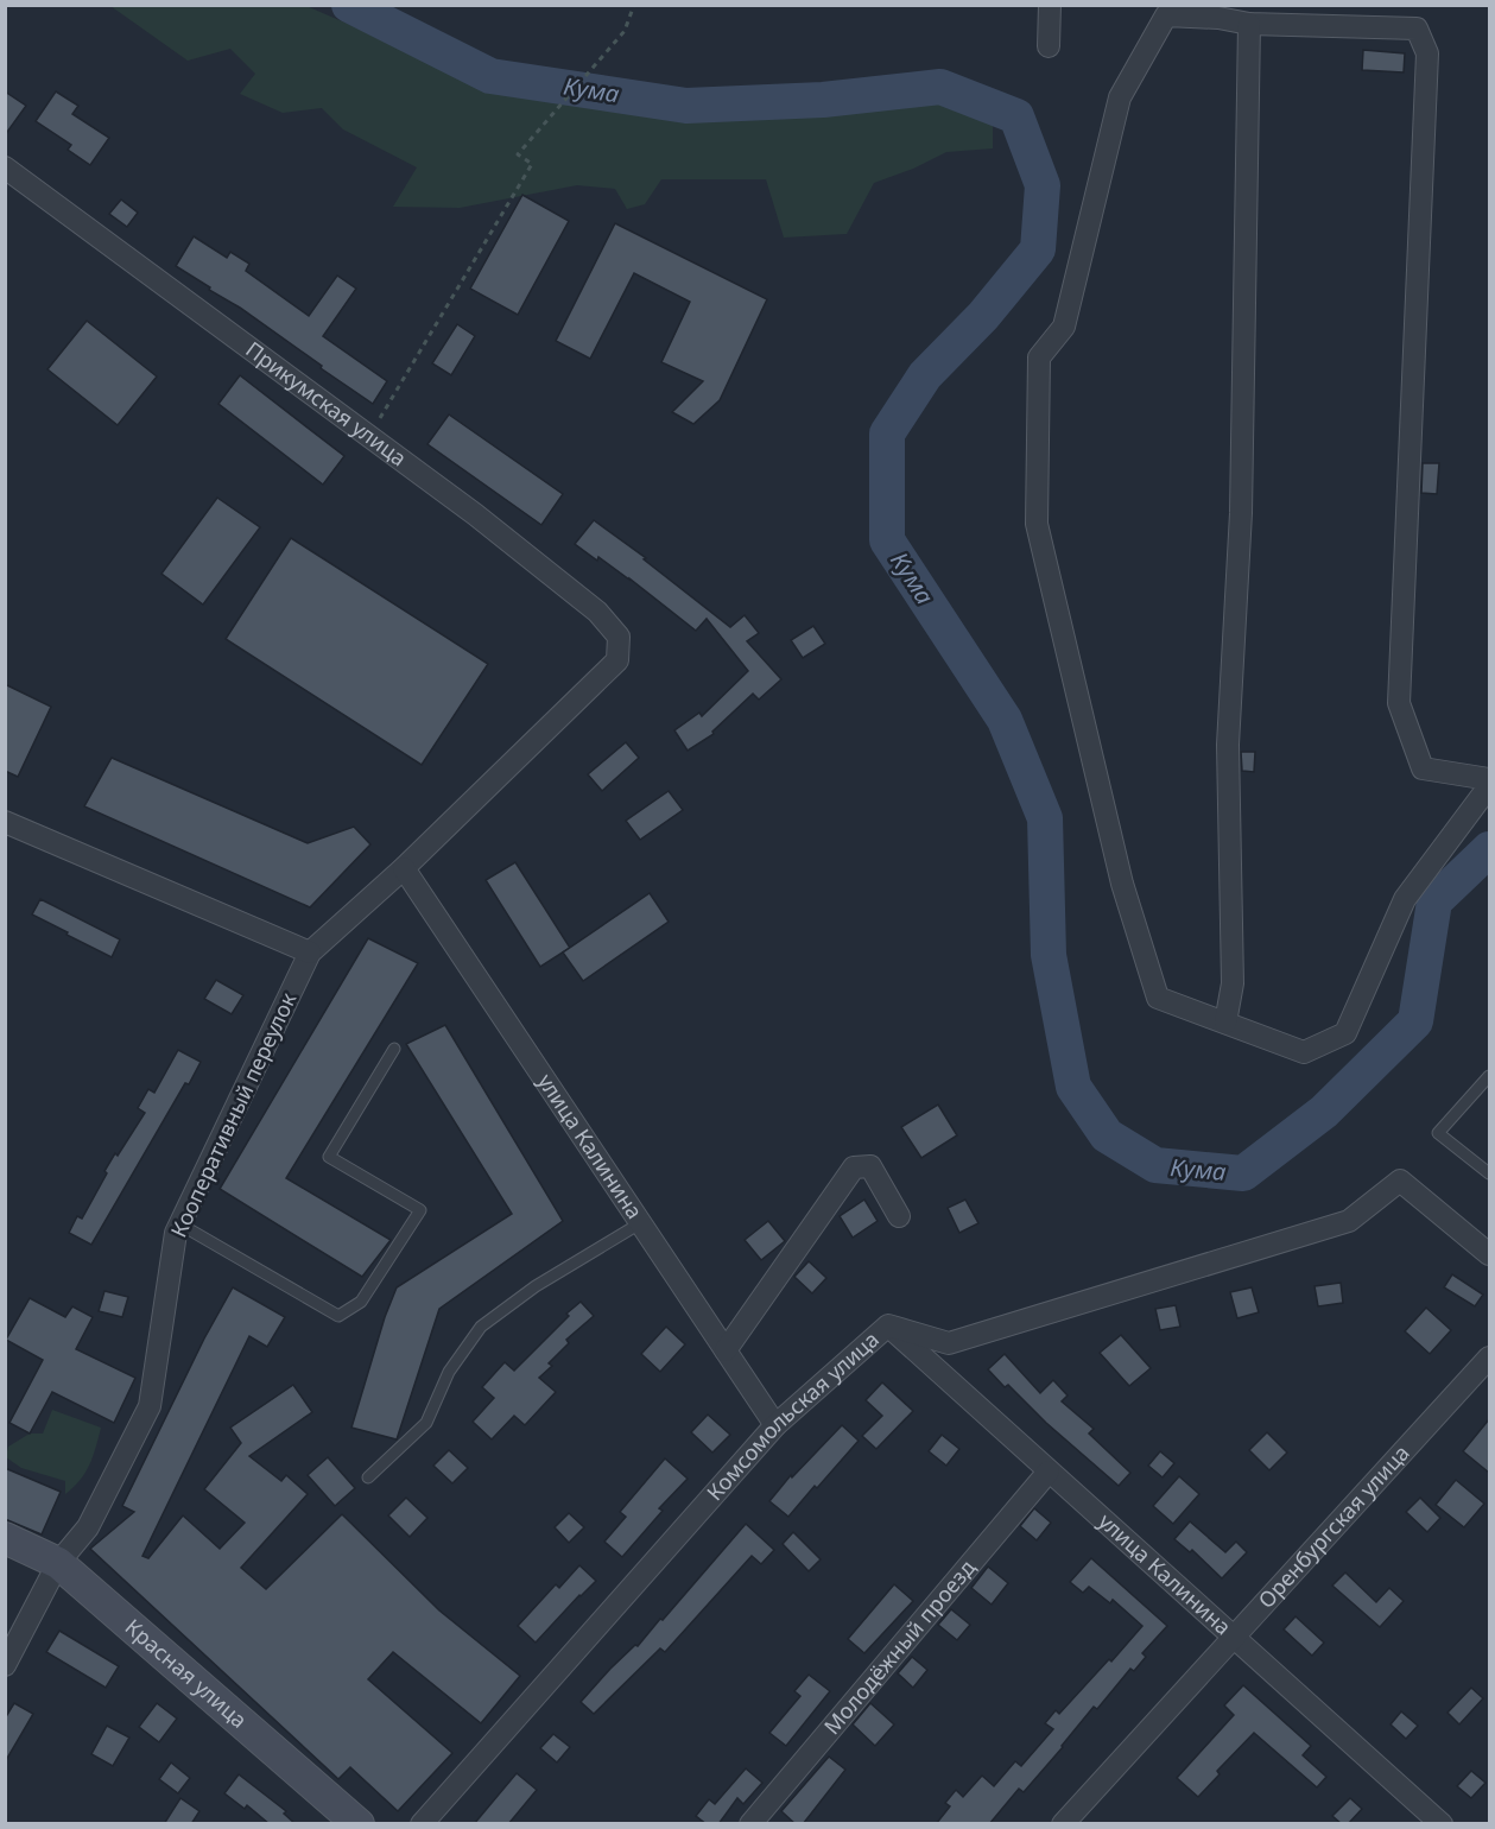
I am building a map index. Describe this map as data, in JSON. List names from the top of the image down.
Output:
{
  "streets": {
    "street": [
      "Прикумская улица",
      "Кооперативный переулок",
      "улица Калинина",
      "Комсомольская улица",
      "Оренбургская улица",
      "Молодёжный проезд",
      "Красная улица"
    ]
  },
  "crossings": [
    ["Прикумская улица", "Кооперативный переулок"],
    ["Кооперативный переулок", "улица Калинина"],
    ["Кооперативный переулок", "Красная улица"],
    ["улица Калинина", "Комсомольская улица"],
    ["улица Калинина", "Оренбургская улица"],
    ["улица Калинина", "Молодёжный проезд"]
  ],
  "water": ["Кума"]
}
